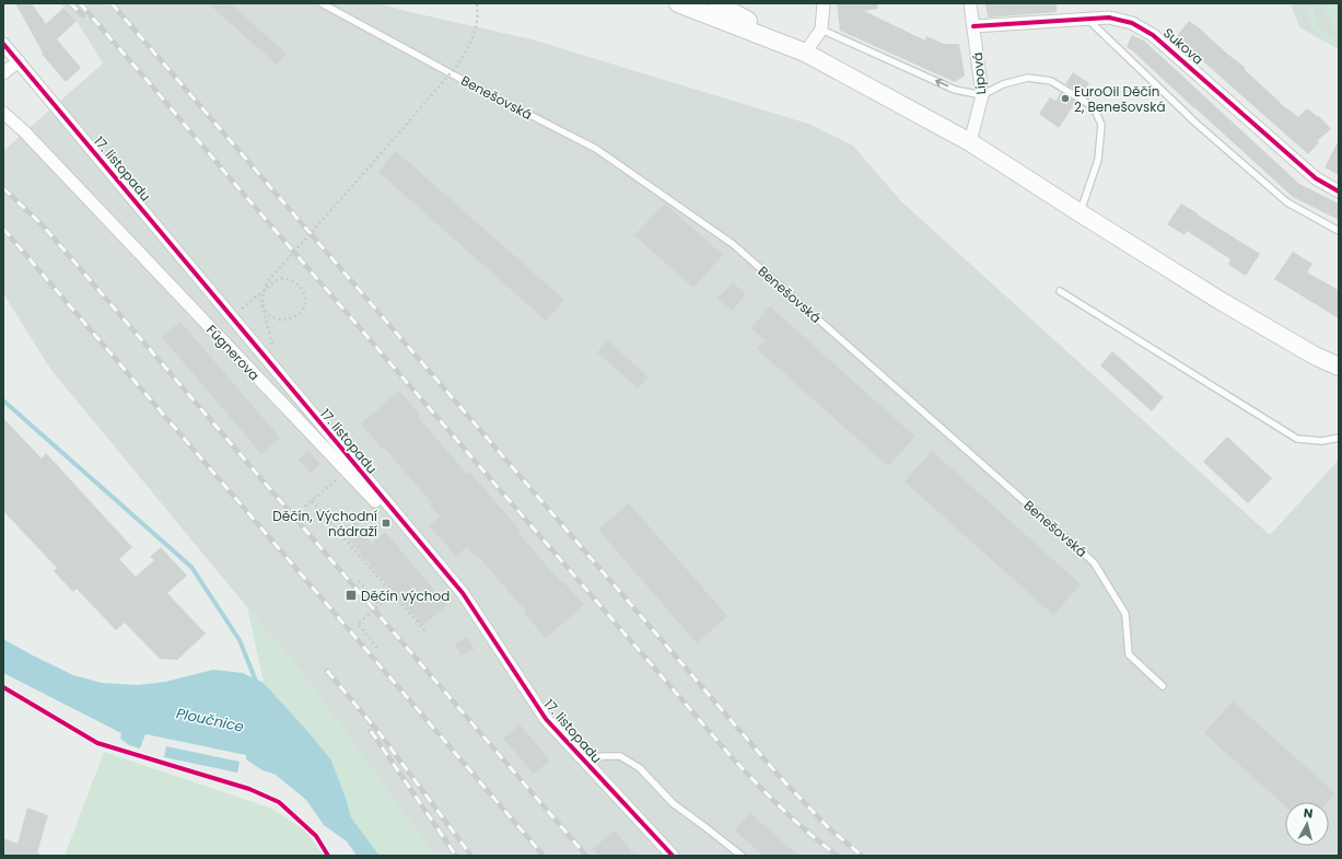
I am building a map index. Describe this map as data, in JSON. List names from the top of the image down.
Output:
{
  "streets": {
    "street": [
      "Sukova",
      "Lipová",
      "17. listopadu",
      "Fügnerova"
    ],
    "lane": ["Benešovská"]
  },
  "crossings": [
    ["Sukova", "Lipová"],
    ["17. listopadu", "Fügnerova"]
  ],
  "water": ["Ploučnice"],
  "places": {
    "other": ["EuroOil Děčín 2, Benešovská"],
    "transit": ["Děčín, Východní nádraží", "Děčín východ"]
  },
  "north": "top"
}
